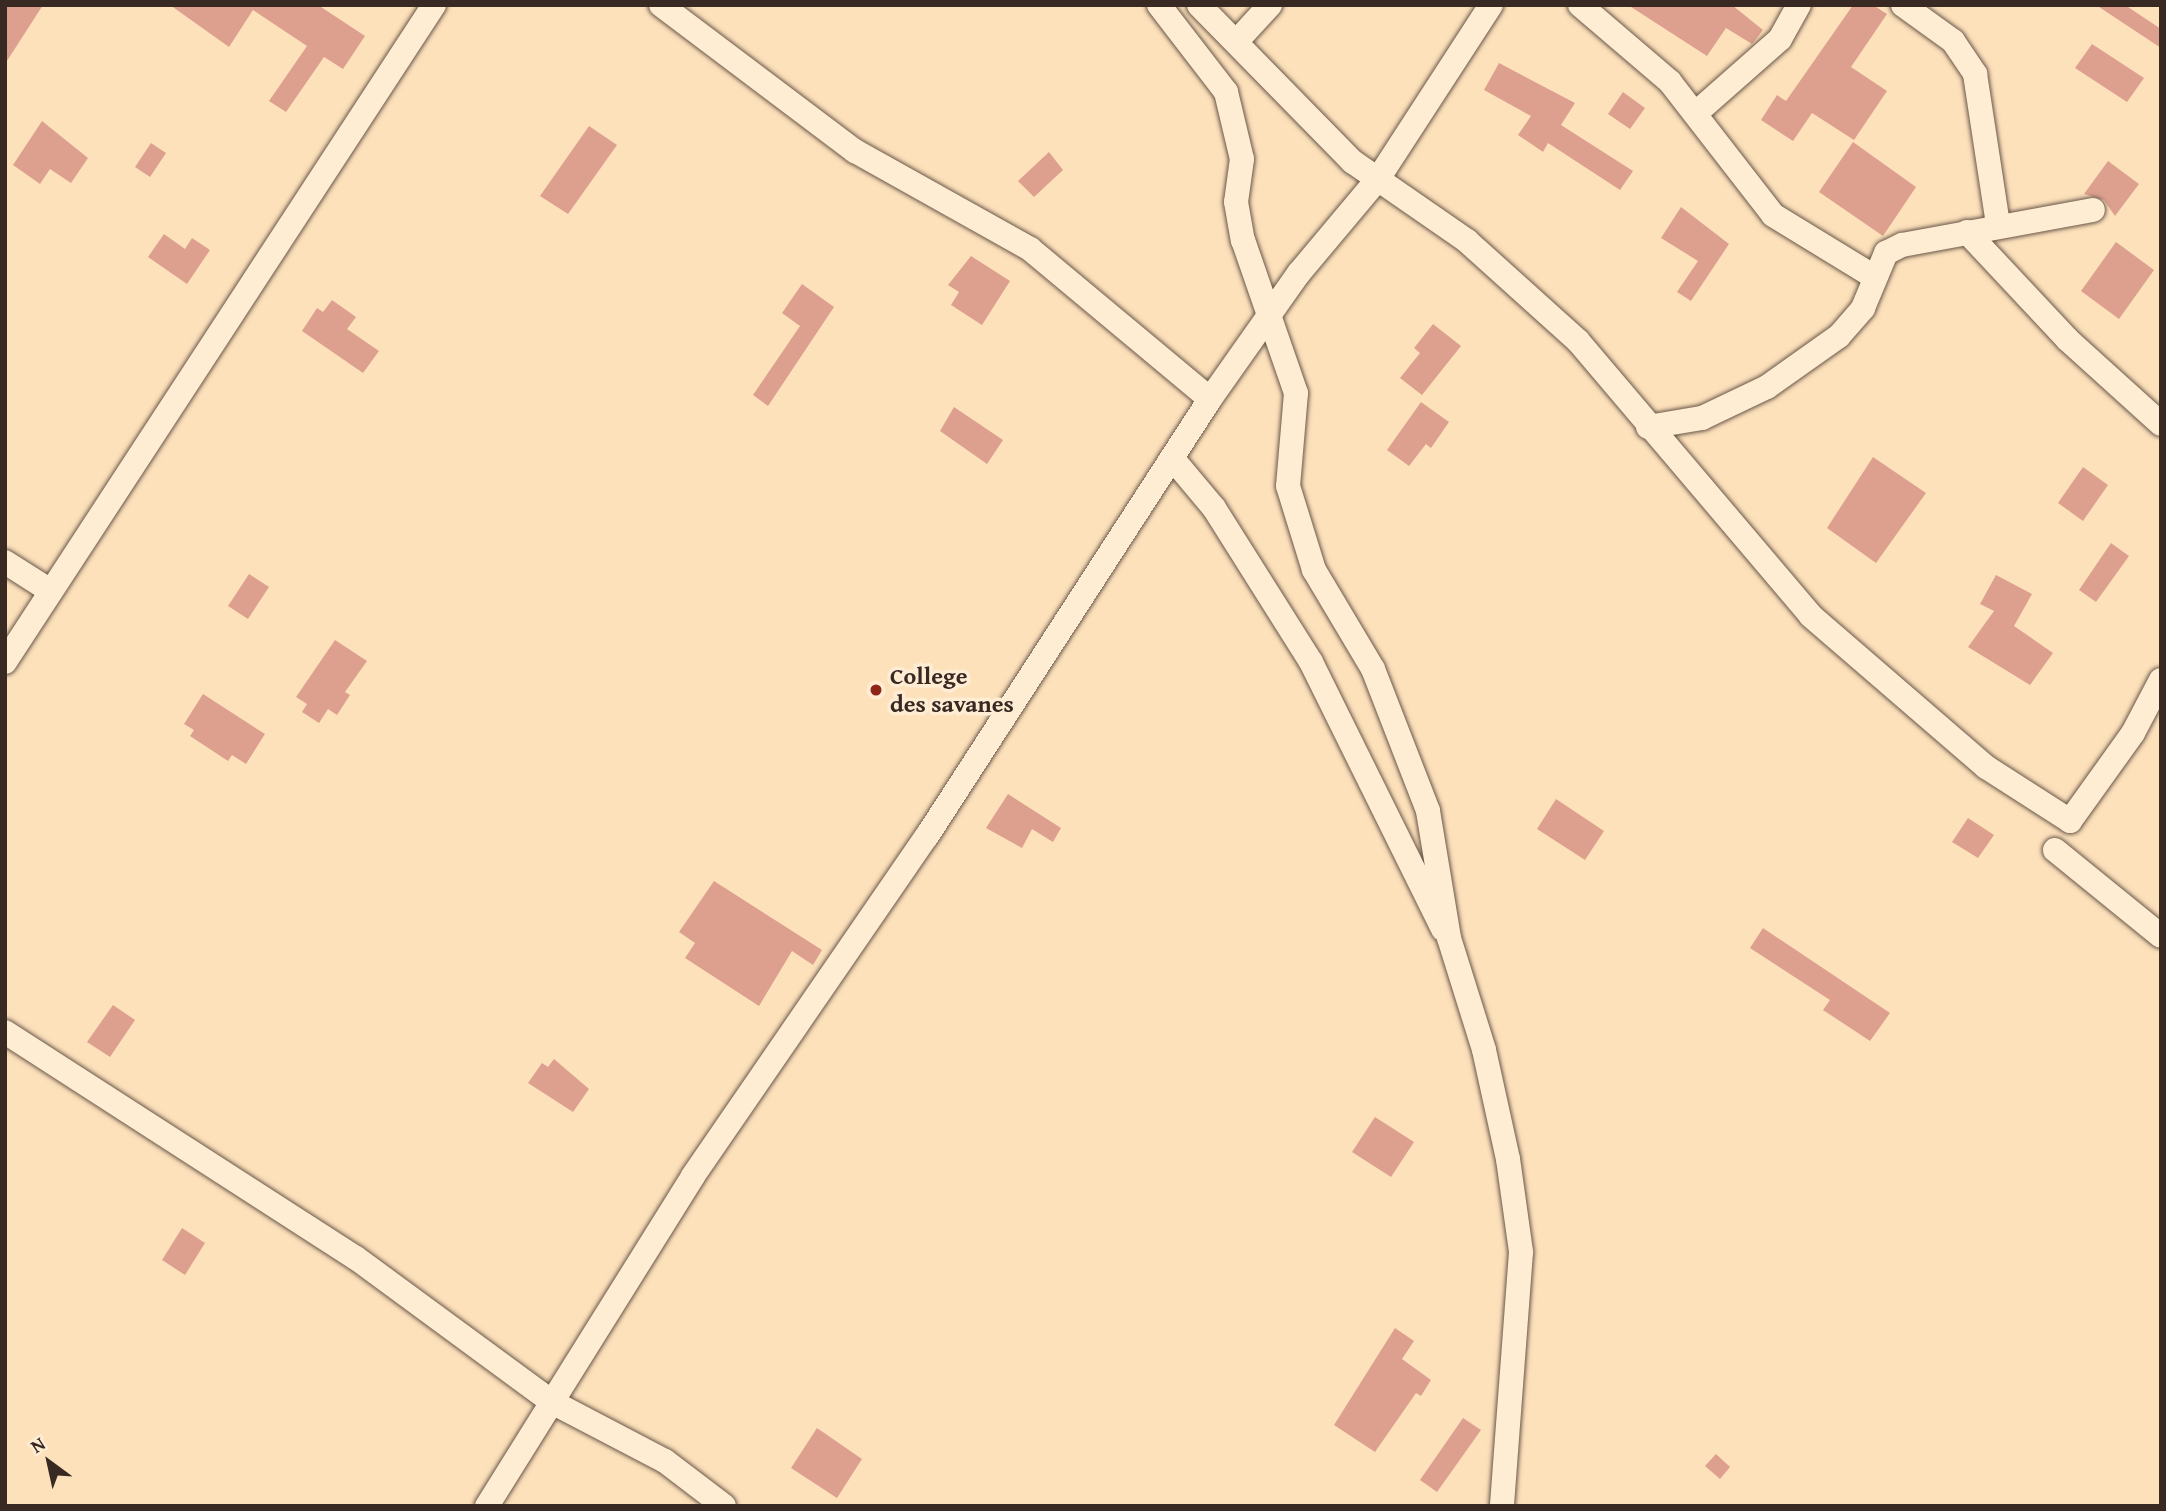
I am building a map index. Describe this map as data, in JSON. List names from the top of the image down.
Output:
{
  "places": ["College des savanes"],
  "north": "top left"
}
